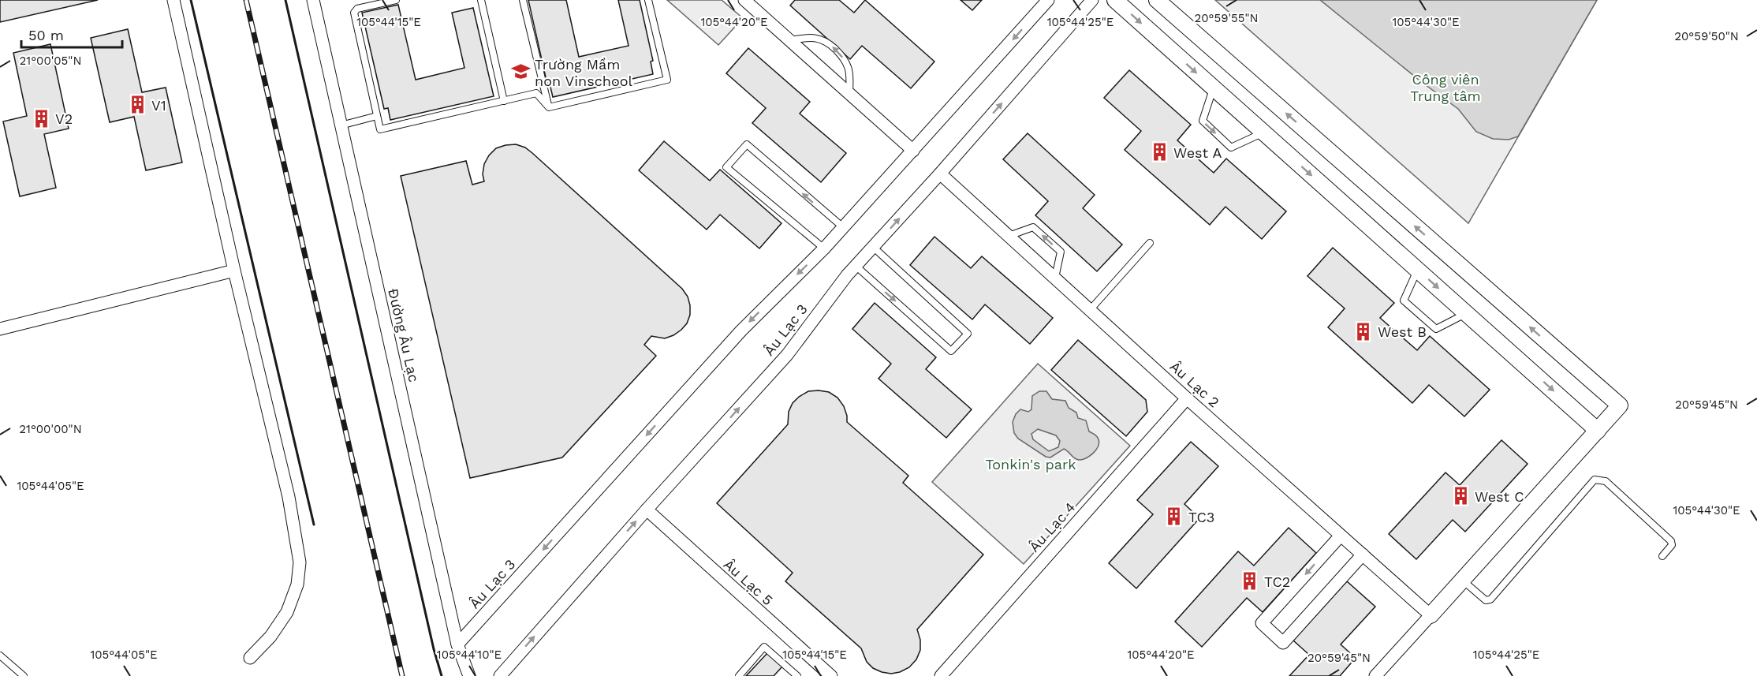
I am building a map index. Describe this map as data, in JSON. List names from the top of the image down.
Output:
{
  "streets": {
    "street": [
      "Âu Lạc 3",
      "Đường Âu Lạc",
      "Âu Lạc 2",
      "Âu Lạc 4",
      "Âu Lạc 5"
    ]
  },
  "crossings": [
    ["Âu Lạc 3", "Đường Âu Lạc"],
    ["Âu Lạc 3", "Âu Lạc 2"],
    ["Âu Lạc 3", "Âu Lạc 5"],
    ["Âu Lạc 2", "Âu Lạc 4"]
  ],
  "parks": ["Công viên Trung tâm", "Tonkin's park"],
  "places": {
    "school or university": ["Trường Mầm non Vinschool"],
    "building": [
      "V1",
      "V2",
      "West A",
      "West B",
      "West C",
      "TC3",
      "TC2"
    ]
  },
  "scale_bar": "50 m",
  "coordinates": [
    "20°59'55\"N",
    "105°44'15\"E",
    "105°44'20\"E",
    "105°44'25\"E",
    "105°44'30\"E",
    "20°59'50\"N",
    "21°00'05\"N",
    "20°59'45\"N",
    "21°00'00\"N",
    "105°44'05\"E",
    "105°44'10\"E"
  ]
}
